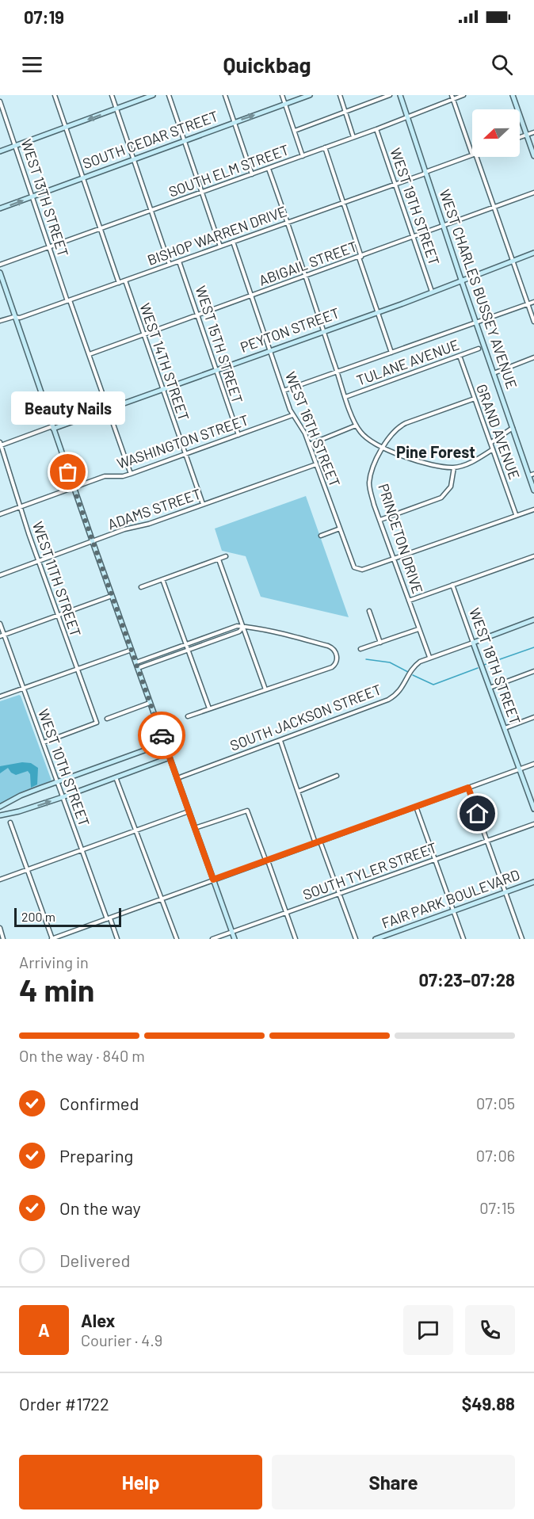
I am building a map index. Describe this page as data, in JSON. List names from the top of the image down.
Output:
{
  "streets": {
    "street": [
      "SOUTH CEDAR STREET",
      "SOUTH ELM STREET",
      "WEST 13TH STREET",
      "WEST 19TH STREET",
      "BISHOP WARREN DRIVE",
      "ABIGAIL STREET",
      "WEST CHARLES BUSSEY AVENUE",
      "PEYTON STREET",
      "WEST 15TH STREET",
      "WEST 14TH STREET",
      "TULANE AVENUE",
      "WEST 16TH STREET",
      "GRAND AVENUE",
      "WASHINGTON STREET",
      "ADAMS STREET",
      "PRINCETON DRIVE",
      "WEST 11TH STREET",
      "WEST 18TH STREET",
      "SOUTH JACKSON STREET",
      "WEST 10TH STREET",
      "SOUTH TYLER STREET",
      "FAIR PARK BOULEVARD"
    ]
  },
  "crossings": [
    ["SOUTH CEDAR STREET", "WEST 13TH STREET"],
    ["SOUTH ELM STREET", "WEST 13TH STREET"],
    ["SOUTH ELM STREET", "WEST 19TH STREET"],
    ["SOUTH ELM STREET", "WEST CHARLES BUSSEY AVENUE"],
    ["WEST 13TH STREET", "BISHOP WARREN DRIVE"],
    ["WEST 13TH STREET", "ABIGAIL STREET"],
    ["WEST 13TH STREET", "PEYTON STREET"],
    ["WEST 13TH STREET", "WASHINGTON STREET"],
    ["WEST 19TH STREET", "BISHOP WARREN DRIVE"],
    ["WEST 19TH STREET", "ABIGAIL STREET"],
    ["WEST 19TH STREET", "PEYTON STREET"],
    ["BISHOP WARREN DRIVE", "WEST CHARLES BUSSEY AVENUE"],
    ["BISHOP WARREN DRIVE", "WEST 15TH STREET"],
    ["BISHOP WARREN DRIVE", "WEST 14TH STREET"],
    ["BISHOP WARREN DRIVE", "WEST 16TH STREET"],
    ["ABIGAIL STREET", "WEST CHARLES BUSSEY AVENUE"],
    ["ABIGAIL STREET", "WEST 15TH STREET"],
    ["ABIGAIL STREET", "WEST 14TH STREET"],
    ["ABIGAIL STREET", "WEST 16TH STREET"],
    ["WEST CHARLES BUSSEY AVENUE", "PEYTON STREET"],
    ["PEYTON STREET", "WEST 15TH STREET"],
    ["PEYTON STREET", "WEST 14TH STREET"],
    ["PEYTON STREET", "WEST 16TH STREET"],
    ["PEYTON STREET", "WEST 11TH STREET"],
    ["WEST 15TH STREET", "WASHINGTON STREET"],
    ["WEST 14TH STREET", "WASHINGTON STREET"],
    ["WEST 14TH STREET", "ADAMS STREET"],
    ["TULANE AVENUE", "GRAND AVENUE"],
    ["WEST 16TH STREET", "WASHINGTON STREET"],
    ["WEST 16TH STREET", "ADAMS STREET"],
    ["WEST 16TH STREET", "PRINCETON DRIVE"],
    ["GRAND AVENUE", "PRINCETON DRIVE"],
    ["WASHINGTON STREET", "WEST 11TH STREET"],
    ["ADAMS STREET", "WEST 11TH STREET"],
    ["PRINCETON DRIVE", "SOUTH JACKSON STREET"],
    ["WEST 11TH STREET", "WEST 10TH STREET"],
    ["WEST 18TH STREET", "SOUTH JACKSON STREET"]
  ],
  "districts": ["Pine Forest"],
  "places": ["Beauty Nails"],
  "scale_bar": "200 m",
  "north": "left",
  "page": {
    "status": "07:19",
    "header": "Quickbag",
    "bubble": "Beauty Nails",
    "scale": "200 m",
    "heading": ["4 min", "Arriving in", "07:23–07:28"],
    "panel": [
      "Alex",
      "Courier · 4.9",
      "Order #1722",
      "$49.88"
    ],
    "bar": "On the way · 840 m",
    "list": [
      ["Confirmed", "07:05"],
      ["Preparing", "07:06"],
      ["On the way", "07:15"],
      "Delivered"
    ],
    "round": "A",
    "buttons": ["Help", "Share"]
  }
}
